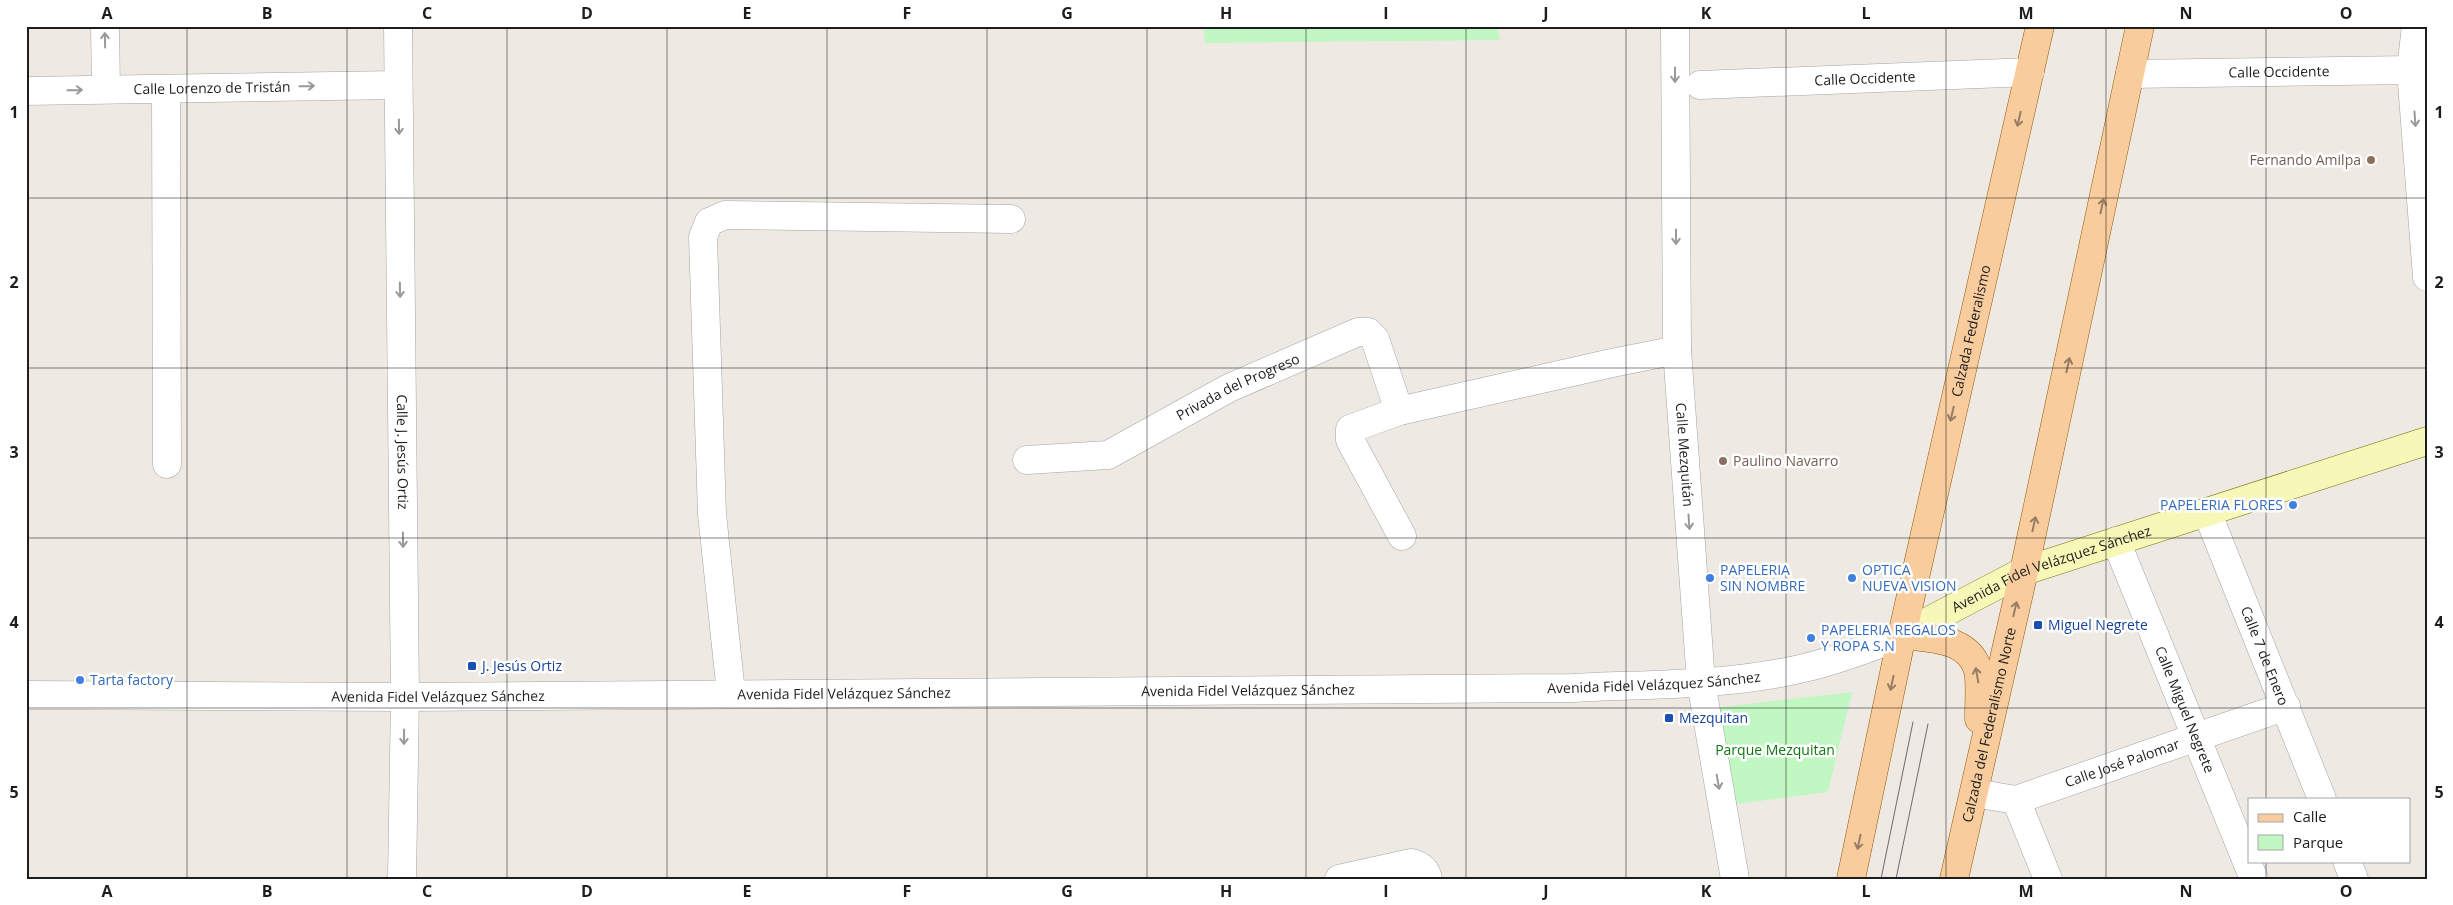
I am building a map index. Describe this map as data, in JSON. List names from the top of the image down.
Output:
{
  "streets": {
    "main road": ["Calzada Federalismo", "Avenida Fidel Velázquez Sánchez", "Calzada del Federalismo Norte"],
    "street": [
      "Calle Occidente",
      "Calle Lorenzo de Tristán",
      "Privada del Progreso",
      "Calle J. Jesús Ortiz",
      "Calle Mezquitán",
      "Calle 7 de Enero",
      "Calle Miguel Negrete",
      "Calle José Palomar"
    ]
  },
  "crossings": [
    ["Calle Occidente", "Calzada Federalismo"],
    ["Calle Lorenzo de Tristán", "Calle J. Jesús Ortiz"],
    ["Calzada Federalismo", "Avenida Fidel Velázquez Sánchez"],
    ["Calle J. Jesús Ortiz", "Avenida Fidel Velázquez Sánchez"],
    ["Calle Mezquitán", "Avenida Fidel Velázquez Sánchez"],
    ["Avenida Fidel Velázquez Sánchez", "Calle 7 de Enero"],
    ["Avenida Fidel Velázquez Sánchez", "Calle Miguel Negrete"],
    ["Avenida Fidel Velázquez Sánchez", "Calzada del Federalismo Norte"],
    ["Calle 7 de Enero", "Calle José Palomar"],
    ["Calle Miguel Negrete", "Calle José Palomar"]
  ],
  "one_way": ["Calle Lorenzo de Tristán", "Calle Mezquitán"],
  "parks": ["Parque Mezquitan"],
  "places": {
    "other": [
      "Fernando Amilpa",
      "Paulino Navarro",
      "PAPELERIA FLORES",
      "PAPELERIA SIN NOMBRE",
      "OPTICA NUEVA VISION",
      "PAPELERIA REGALOS Y ROPA S.N",
      "Tarta factory"
    ],
    "transit": ["Miguel Negrete", "J. Jesús Ortiz", "Mezquitan"]
  },
  "legend": ["Calle", "Parque"],
  "grid": {
    "columns": [
      "A",
      "B",
      "C",
      "D",
      "E",
      "F",
      "G",
      "H",
      "I",
      "J",
      "K",
      "L",
      "M",
      "N",
      "O"
    ],
    "rows": [
      "1",
      "2",
      "3",
      "4",
      "5"
    ]
  }
}
